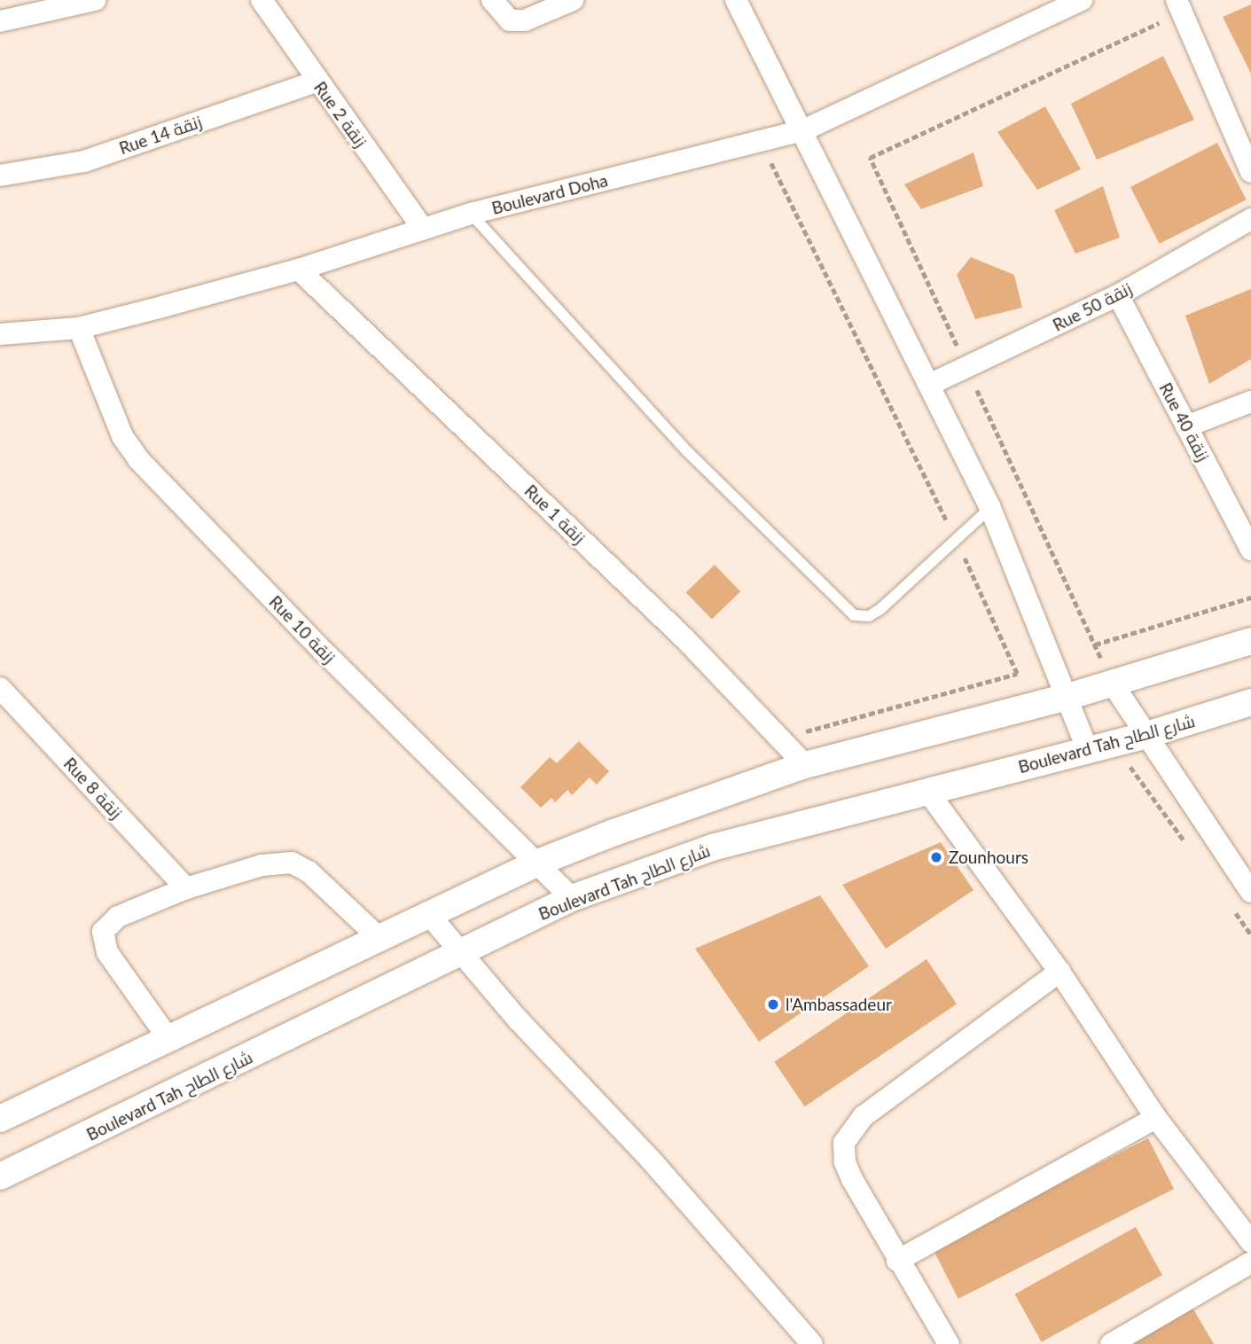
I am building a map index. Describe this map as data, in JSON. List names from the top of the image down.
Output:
{
  "streets": {
    "street": [
      "Rue 2 زنقة",
      "Rue 14 زنقة",
      "Boulevard Doha",
      "Rue 50 زنقة",
      "Rue 40 زنقة",
      "Rue 1 زنقة",
      "Rue 10 زنقة",
      "Boulevard Tah شارع الطاح",
      "Rue 8 زنقة"
    ]
  },
  "crossings": [
    ["Rue 2 زنقة", "Rue 14 زنقة"],
    ["Rue 2 زنقة", "Boulevard Doha"],
    ["Boulevard Doha", "Rue 1 زنقة"],
    ["Boulevard Doha", "Rue 10 زنقة"],
    ["Rue 50 زنقة", "Rue 40 زنقة"],
    ["Rue 10 زنقة", "Boulevard Tah شارع الطاح"]
  ],
  "places": ["Zounhours", "l'Ambassadeur"]
}
